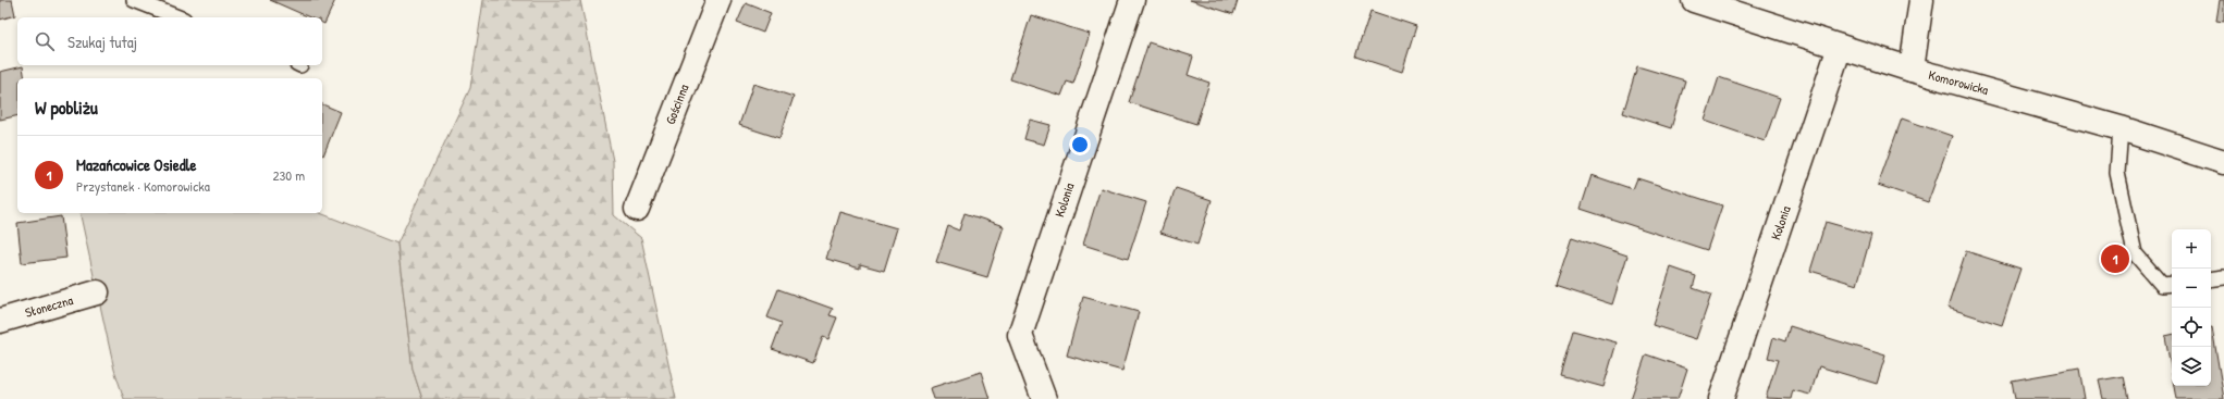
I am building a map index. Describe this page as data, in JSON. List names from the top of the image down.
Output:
{
  "streets": {
    "street": [
      "Komorowicka",
      "Gościnna",
      "Kolonia",
      "Słoneczna"
    ]
  },
  "crossings": [
    ["Komorowicka", "Kolonia"]
  ],
  "page": {
    "search": "Szukaj tutaj",
    "heading": "W pobliżu",
    "list": [
      {
        "mark": "1",
        "name": "Mazańcowice Osiedle",
        "note": "Przystanek · Komorowicka",
        "value": "230 m"
      }
    ],
    "map_buttons": ["+", "−"],
    "pins": "1"
  }
}
